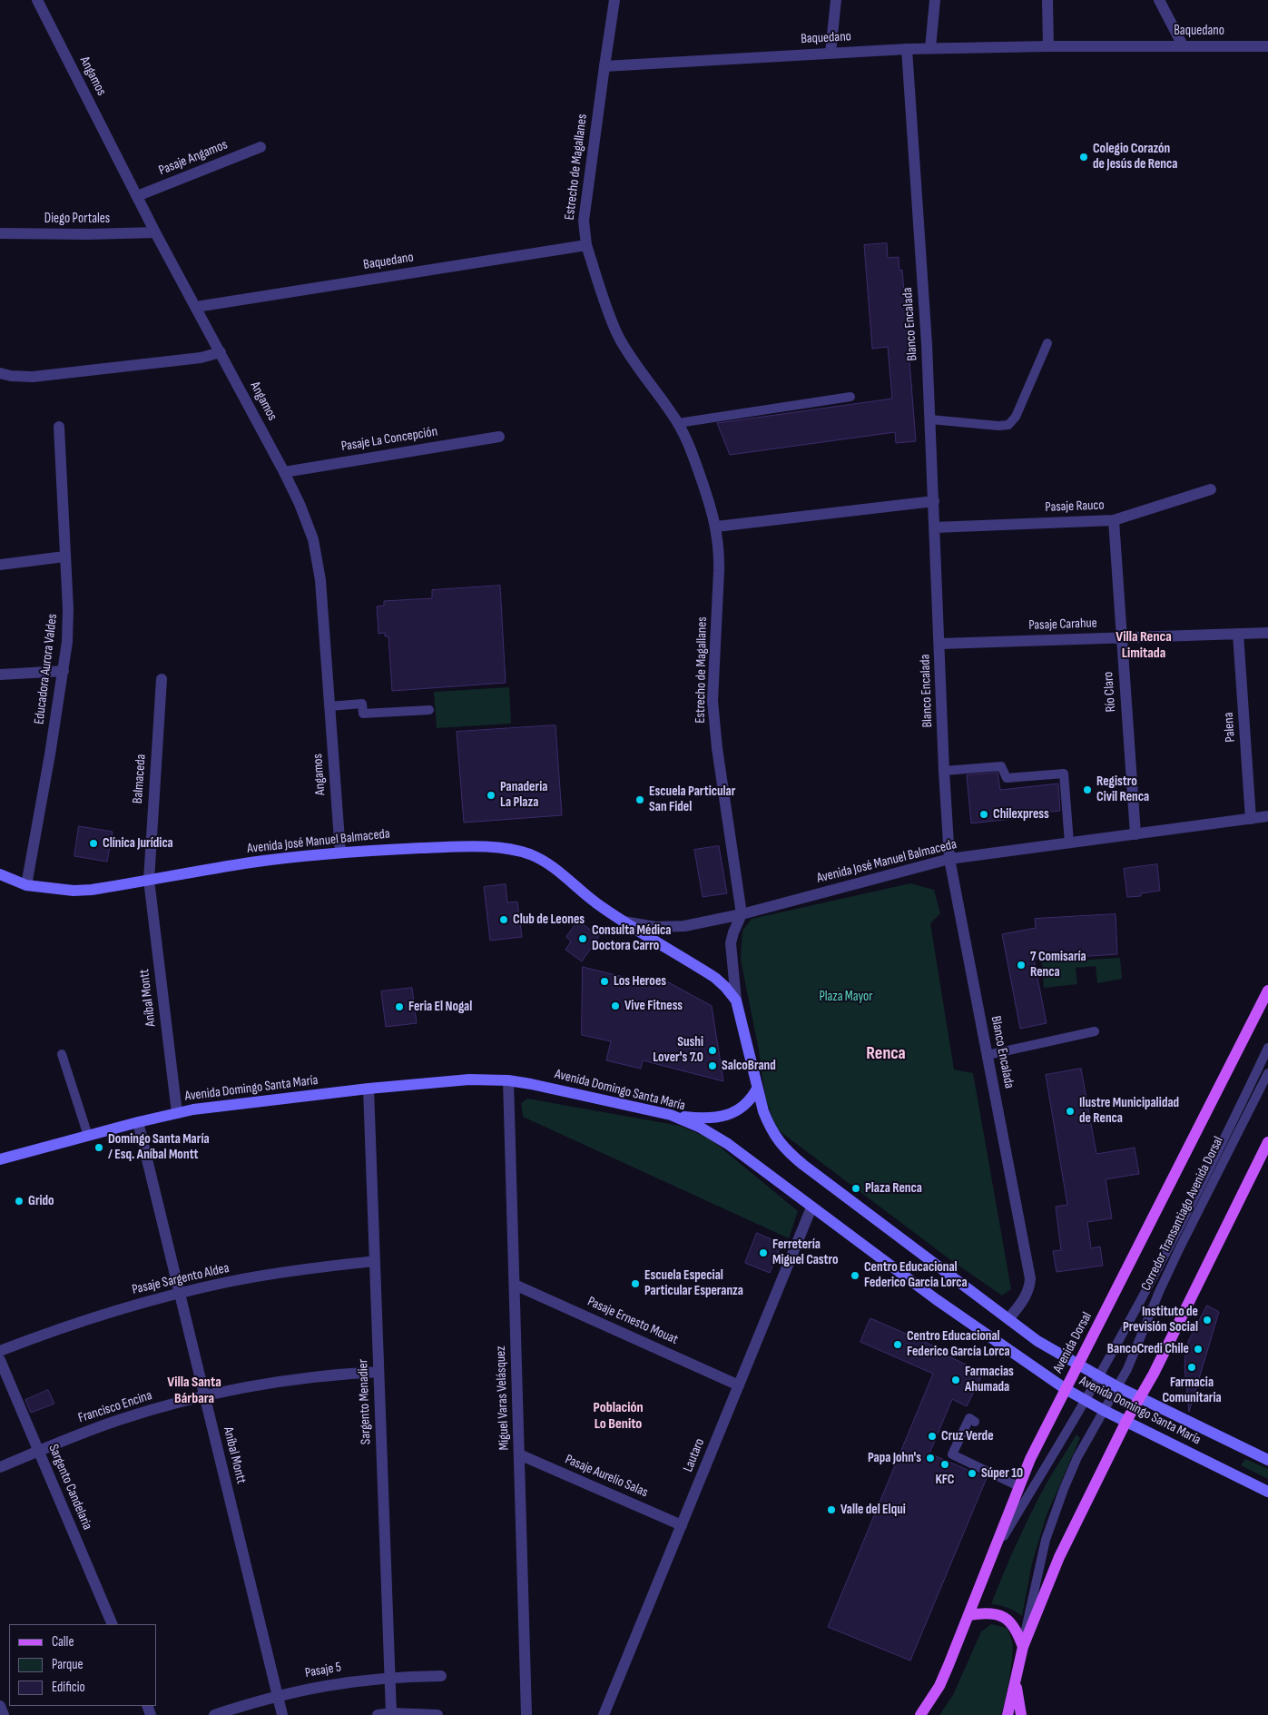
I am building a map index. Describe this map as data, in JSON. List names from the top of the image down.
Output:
{
  "streets": {
    "main road": ["Avenida José Manuel Balmaceda", "Avenida Domingo Santa María", "Avenida Dorsal"],
    "street": [
      "Baquedano",
      "Angamos",
      "Pasaje Angamos",
      "Estrecho de Magallanes",
      "Diego Portales",
      "Blanco Encalada",
      "Pasaje La Concepción",
      "Pasaje Rauco",
      "Pasaje Carahue",
      "Educadora Aurora Valdes",
      "Río Claro",
      "Palena",
      "Balmaceda",
      "Aníbal Montt",
      "Pasaje Sargento Aldea",
      "Pasaje Ernesto Mouat",
      "Miguel Varas Velásquez",
      "Sargento Menadier",
      "Francisco Encina",
      "Lautaro",
      "Pasaje Aurelio Salas",
      "Sargento Candelaria",
      "Pasaje 5"
    ],
    "lane": ["Corredor Transantiago Avenida Dorsal"]
  },
  "crossings": [
    ["Baquedano", "Angamos"],
    ["Baquedano", "Estrecho de Magallanes"],
    ["Baquedano", "Blanco Encalada"],
    ["Angamos", "Pasaje Angamos"],
    ["Angamos", "Diego Portales"],
    ["Angamos", "Pasaje La Concepción"],
    ["Angamos", "Avenida José Manuel Balmaceda"],
    ["Estrecho de Magallanes", "Avenida José Manuel Balmaceda"],
    ["Blanco Encalada", "Pasaje Rauco"],
    ["Blanco Encalada", "Pasaje Carahue"],
    ["Blanco Encalada", "Avenida José Manuel Balmaceda"],
    ["Blanco Encalada", "Avenida Domingo Santa María"],
    ["Pasaje Rauco", "Río Claro"],
    ["Pasaje Carahue", "Río Claro"],
    ["Pasaje Carahue", "Palena"],
    ["Educadora Aurora Valdes", "Avenida José Manuel Balmaceda"],
    ["Río Claro", "Avenida José Manuel Balmaceda"],
    ["Palena", "Avenida José Manuel Balmaceda"],
    ["Balmaceda", "Avenida José Manuel Balmaceda"],
    ["Balmaceda", "Aníbal Montt"],
    ["Avenida José Manuel Balmaceda", "Aníbal Montt"],
    ["Avenida José Manuel Balmaceda", "Avenida Domingo Santa María"],
    ["Aníbal Montt", "Avenida Domingo Santa María"],
    ["Aníbal Montt", "Pasaje Sargento Aldea"],
    ["Aníbal Montt", "Francisco Encina"],
    ["Aníbal Montt", "Pasaje 5"],
    ["Avenida Domingo Santa María", "Corredor Transantiago Avenida Dorsal"],
    ["Avenida Domingo Santa María", "Avenida Dorsal"],
    ["Avenida Domingo Santa María", "Miguel Varas Velásquez"],
    ["Avenida Domingo Santa María", "Sargento Menadier"],
    ["Avenida Domingo Santa María", "Lautaro"],
    ["Corredor Transantiago Avenida Dorsal", "Avenida Dorsal"],
    ["Pasaje Sargento Aldea", "Sargento Menadier"],
    ["Pasaje Ernesto Mouat", "Miguel Varas Velásquez"],
    ["Pasaje Ernesto Mouat", "Lautaro"],
    ["Miguel Varas Velásquez", "Pasaje Aurelio Salas"],
    ["Sargento Menadier", "Francisco Encina"],
    ["Sargento Menadier", "Pasaje 5"],
    ["Francisco Encina", "Sargento Candelaria"],
    ["Lautaro", "Pasaje Aurelio Salas"]
  ],
  "districts": [
    "Villa Renca Limitada",
    "Renca",
    "Villa Santa Bárbara",
    "Población Lo Benito"
  ],
  "parks": ["Plaza Mayor"],
  "places": [
    "Colegio Corazón de Jesús de Renca",
    "Registro Civil Renca",
    "Panaderia La Plaza",
    "Escuela Particular San Fidel",
    "Chilexpress",
    "Clínica Jurídica",
    "Club de Leones",
    "Consulta Médica Doctora Carro",
    "7 Comisaría Renca",
    "Los Heroes",
    "Vive Fitness",
    "Feria El Nogal",
    "Sushi Lover's 7.0",
    "SalcoBrand",
    "Ilustre Municipalidad de Renca",
    "Domingo Santa María / Esq. Aníbal Montt",
    "Plaza Renca",
    "Grido",
    "Ferretería Miguel Castro",
    "Centro Educacional Federico Garcia Lorca",
    "Escuela Especial Particular Esperanza",
    "Instituto de Previsión Social",
    "Centro Educacional Federico García Lorca",
    "BancoCredi Chile",
    "Farmacia Comunitaria",
    "Farmacias Ahumada",
    "Cruz Verde",
    "Papa John's",
    "KFC",
    "Súper 10",
    "Valle del Elqui"
  ],
  "legend": ["Calle", "Parque", "Edificio"]
}
